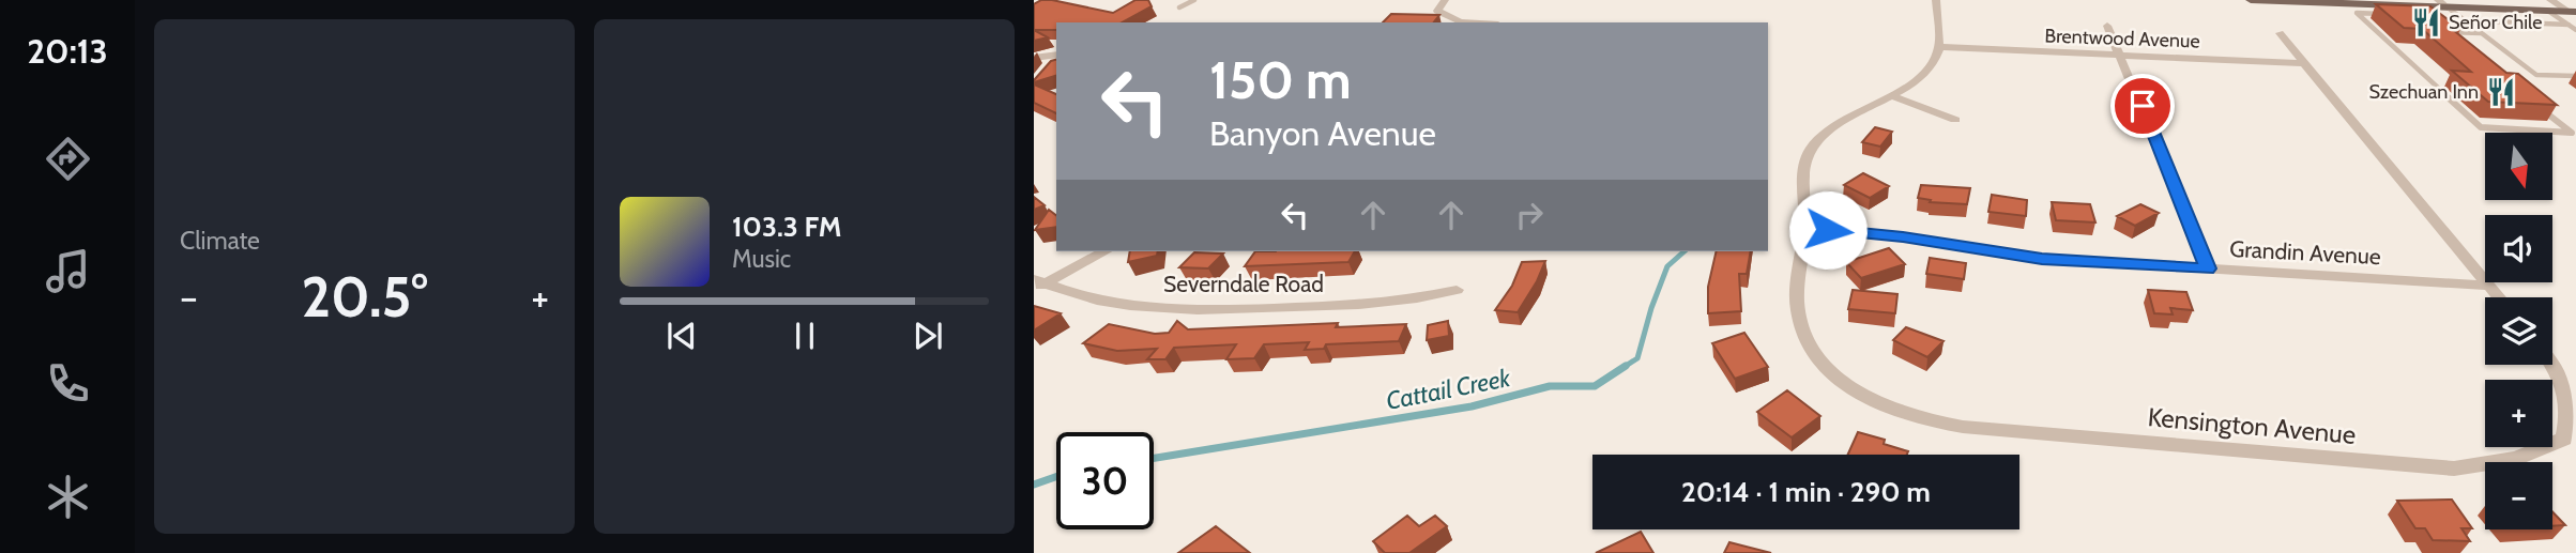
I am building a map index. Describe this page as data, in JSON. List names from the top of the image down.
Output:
{
  "streets": {
    "street": [
      "Brentwood Avenue",
      "Grandin Avenue",
      "Severndale Road",
      "Kensington Avenue"
    ]
  },
  "crossings": [
    ["Grandin Avenue", "Kensington Avenue"]
  ],
  "water": ["Cattail Creek"],
  "places": {
    "restaurant": ["Señor Chile", "Szechuan Inn"]
  },
  "north": "bottom",
  "page": {
    "tabs": "20:13",
    "tile": "Climate",
    "turn": ["150 m", "Banyon Avenue"],
    "map_buttons": ["+", "−"],
    "song": ["103.3 FM", "Music"],
    "heat": ["−", "20.5°", "+"],
    "limit": "30",
    "trip": "20:14 · 1 min · 290 m"
  }
}
